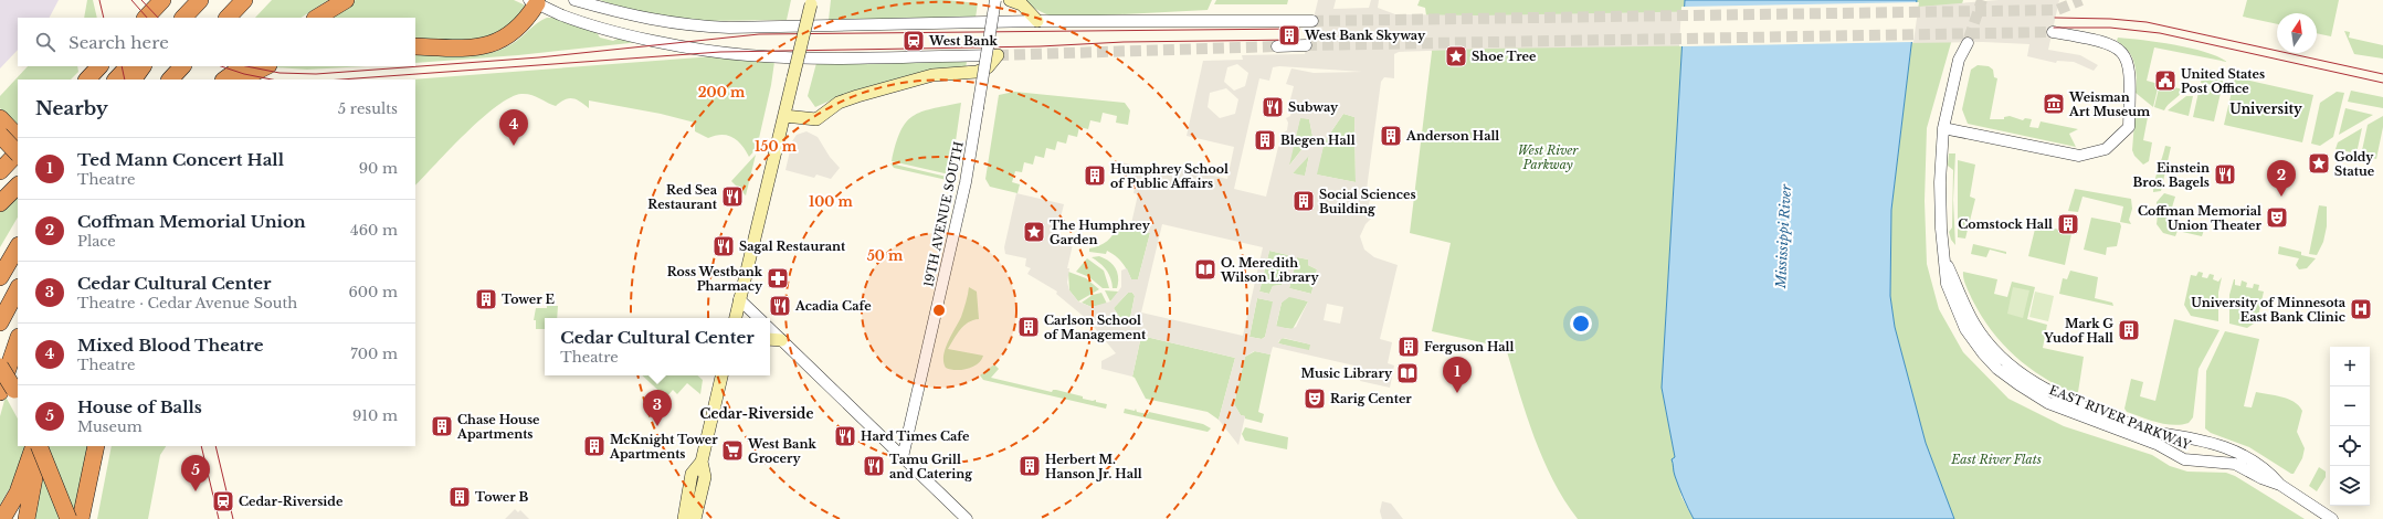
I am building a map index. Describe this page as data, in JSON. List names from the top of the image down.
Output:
{
  "streets": {
    "street": ["19TH AVENUE SOUTH", "EAST RIVER PARKWAY"]
  },
  "districts": ["University", "Cedar-Riverside"],
  "water": ["Mississippi River"],
  "parks": ["West River Parkway", "East River Flats"],
  "places": {
    "building": [
      "West Bank Skyway",
      "Anderson Hall",
      "Blegen Hall",
      "Humphrey School of Public Affairs",
      "Social Sciences Building",
      "Comstock Hall",
      "Tower E",
      "Carlson School of Management",
      "Mark G Yudof Hall",
      "Ferguson Hall",
      "Chase House Apartments",
      "McKnight Tower Apartments",
      "Herbert M. Hanson Jr. Hall",
      "Tower B"
    ],
    "station": ["West Bank", "Cedar-Riverside"],
    "place": ["Shoe Tree", "Goldy Statue", "The Humphrey Garden"],
    "public building": ["United States Post Office"],
    "museum": ["Weisman Art Museum"],
    "restaurant": [
      "Subway",
      "Einstein Bros. Bagels",
      "Red Sea Restaurant",
      "Sagal Restaurant",
      "Acadia Cafe",
      "Hard Times Cafe",
      "Tamu Grill and Catering"
    ],
    "theatre": ["Coffman Memorial Union Theater", "Rarig Center"],
    "library": ["O. Meredith Wilson Library", "Music Library"],
    "pharmacy": ["Ross Westbank Pharmacy"],
    "hospital": ["University of Minnesota East Bank Clinic"],
    "supermarket": ["West Bank Grocery"]
  },
  "north": "top",
  "page": {
    "search": "Search here",
    "heading": ["Nearby", "5 results"],
    "pins": [
      "4",
      "2",
      "1",
      "3",
      "5"
    ],
    "list": [
      {
        "mark": "1",
        "name": "Ted Mann Concert Hall",
        "note": "Theatre",
        "value": "90 m"
      },
      {
        "mark": "2",
        "name": "Coffman Memorial Union",
        "note": "Place",
        "value": "460 m"
      },
      {
        "mark": "3",
        "name": "Cedar Cultural Center",
        "note": "Theatre · Cedar Avenue South",
        "value": "600 m"
      },
      {
        "mark": "4",
        "name": "Mixed Blood Theatre",
        "note": "Theatre",
        "value": "700 m"
      },
      {
        "mark": "5",
        "name": "House of Balls",
        "note": "Museum",
        "value": "910 m"
      }
    ],
    "popup": ["Cedar Cultural Center", "Theatre"],
    "map_buttons": ["+", "−"]
  },
  "rings": [
    "200 m",
    "150 m",
    "100 m",
    "50 m"
  ]
}
